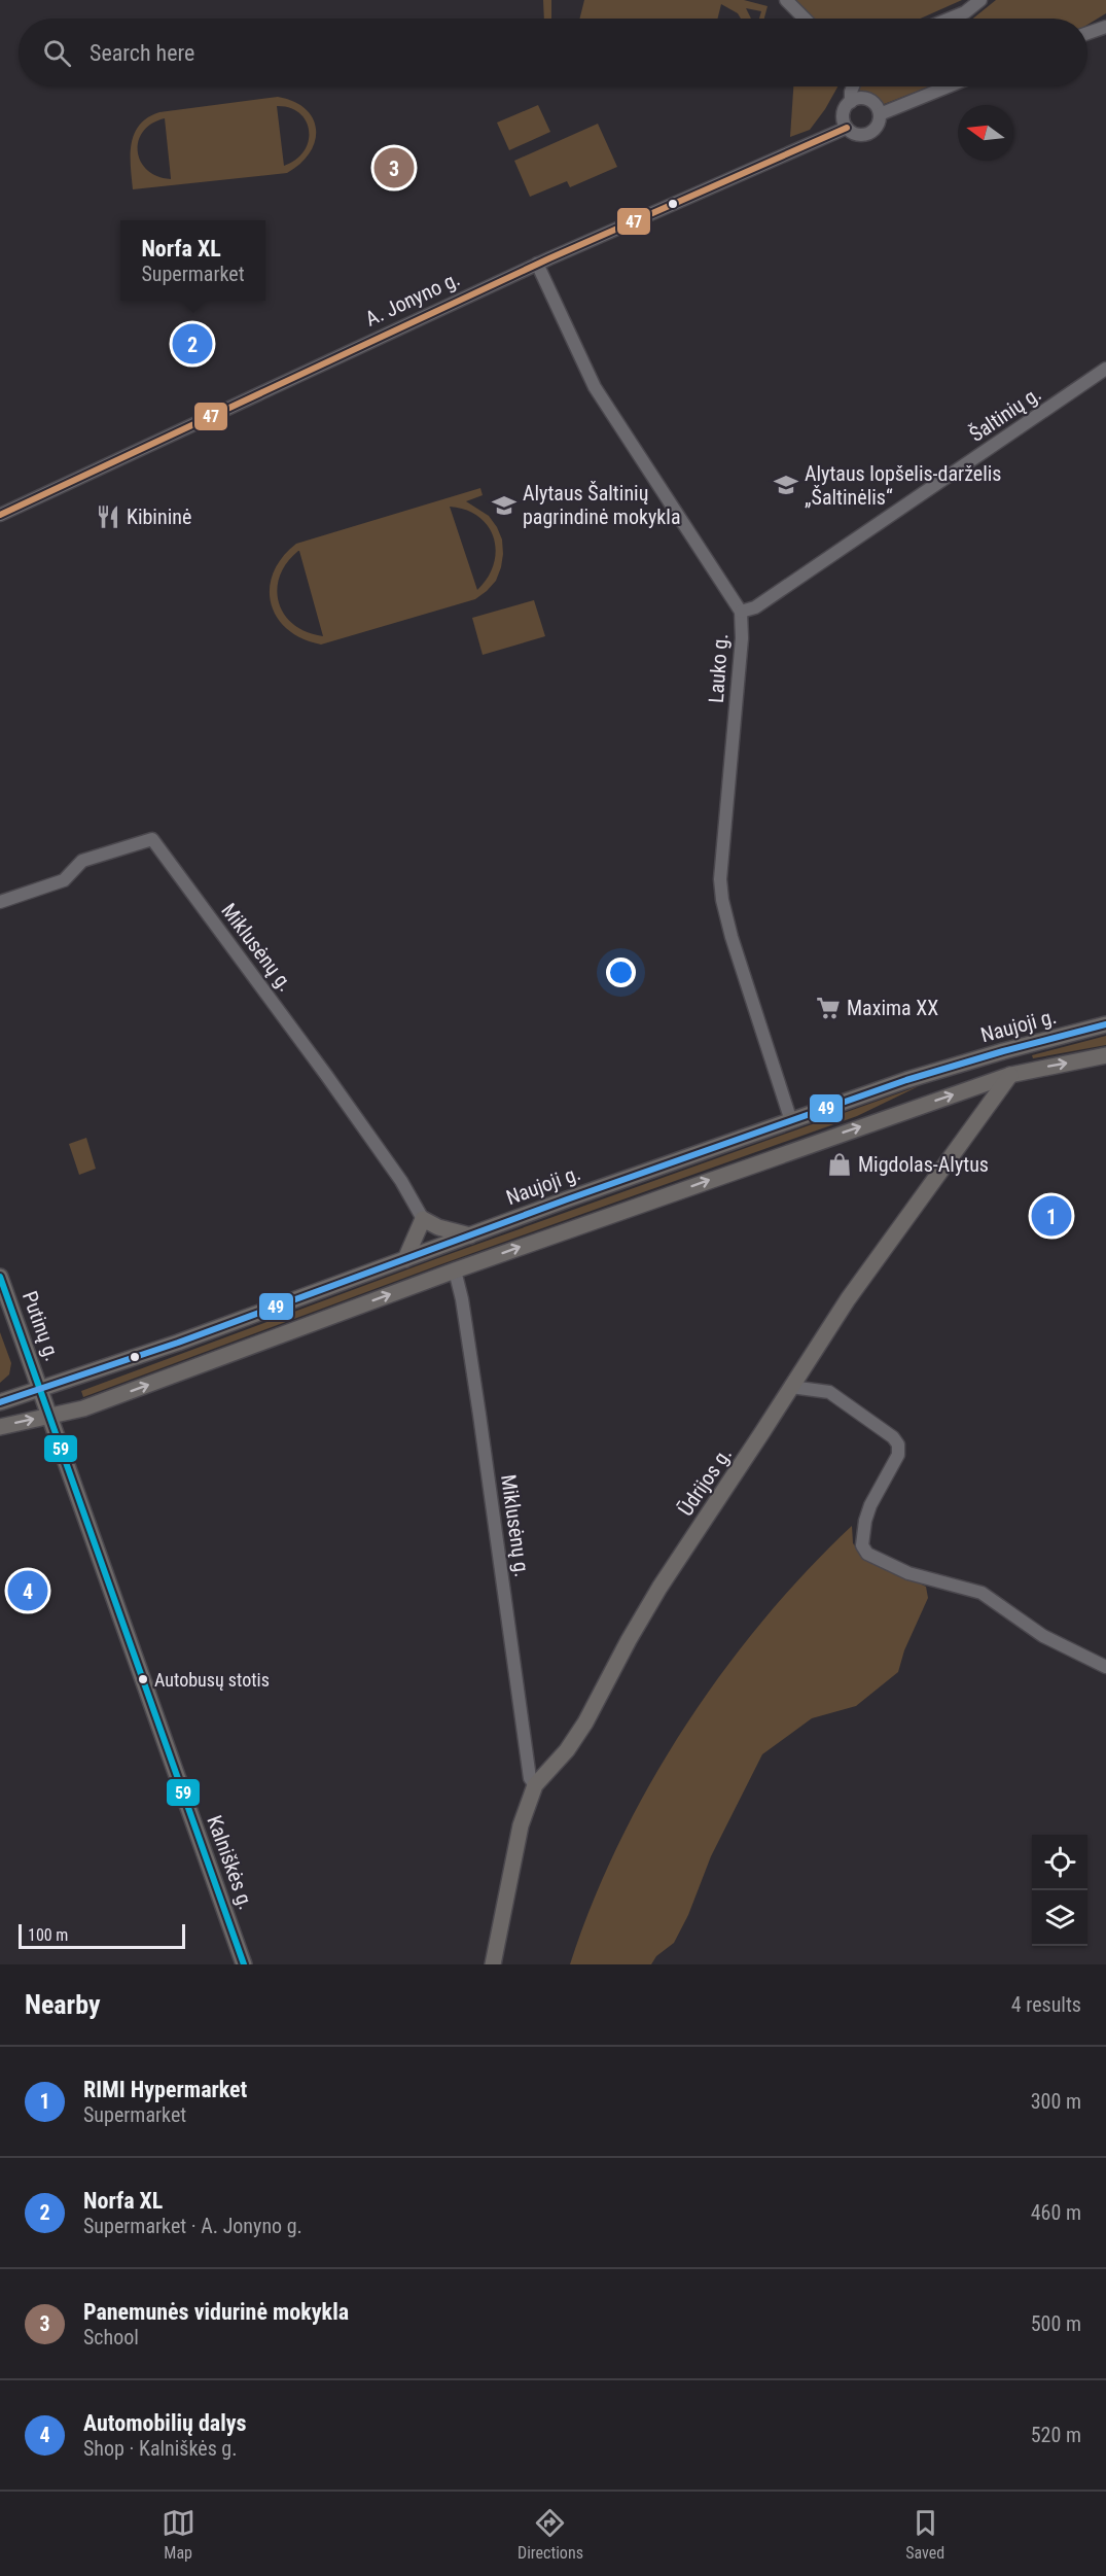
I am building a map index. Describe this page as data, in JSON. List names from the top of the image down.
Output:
{
  "streets": {
    "main road": [
      "Naujoji g.",
      "Putinų g.",
      "Ūdrijos g.",
      "Kalniškės g."
    ],
    "street": [
      "A. Jonyno g.",
      "Šaltinių g.",
      "Lauko g.",
      "Miklusėnų g."
    ]
  },
  "crossings": [
    ["A. Jonyno g.", "Lauko g."],
    ["Šaltinių g.", "Lauko g."],
    ["Lauko g.", "Naujoji g."],
    ["Miklusėnų g.", "Ūdrijos g."],
    ["Naujoji g.", "Putinų g."],
    ["Naujoji g.", "Kalniškės g."],
    ["Putinų g.", "Kalniškės g."]
  ],
  "places": {
    "school or university": ["Alytaus lopšelis-darželis „Šaltinėlis“", "Alytaus Šaltinių pagrindinė mokykla"],
    "restaurant": ["Kibininė"],
    "supermarket": ["Maxima XX"],
    "shop": ["Migdolas-Alytus"],
    "other": ["Autobusų stotis"]
  },
  "lines": ["transit line 47", "transit line 49", "transit line 59"],
  "scale_bar": "100 m",
  "north": "left",
  "page": {
    "search": "Search here",
    "pins": [
      "3",
      "2",
      "1",
      "4"
    ],
    "popup": ["Norfa XL", "Supermarket"],
    "scale": "100 m",
    "heading": ["Nearby", "4 results"],
    "list": [
      {
        "mark": "1",
        "name": "RIMI Hypermarket",
        "note": "Supermarket",
        "value": "300 m"
      },
      {
        "mark": "2",
        "name": "Norfa XL",
        "note": "Supermarket · A. Jonyno g.",
        "value": "460 m"
      },
      {
        "mark": "3",
        "name": "Panemunės vidurinė mokykla",
        "note": "School",
        "value": "500 m"
      },
      {
        "mark": "4",
        "name": "Automobilių dalys",
        "note": "Shop · Kalniškės g.",
        "value": "520 m"
      }
    ],
    "nav": ["Map", "Directions", "Saved"]
  }
}
